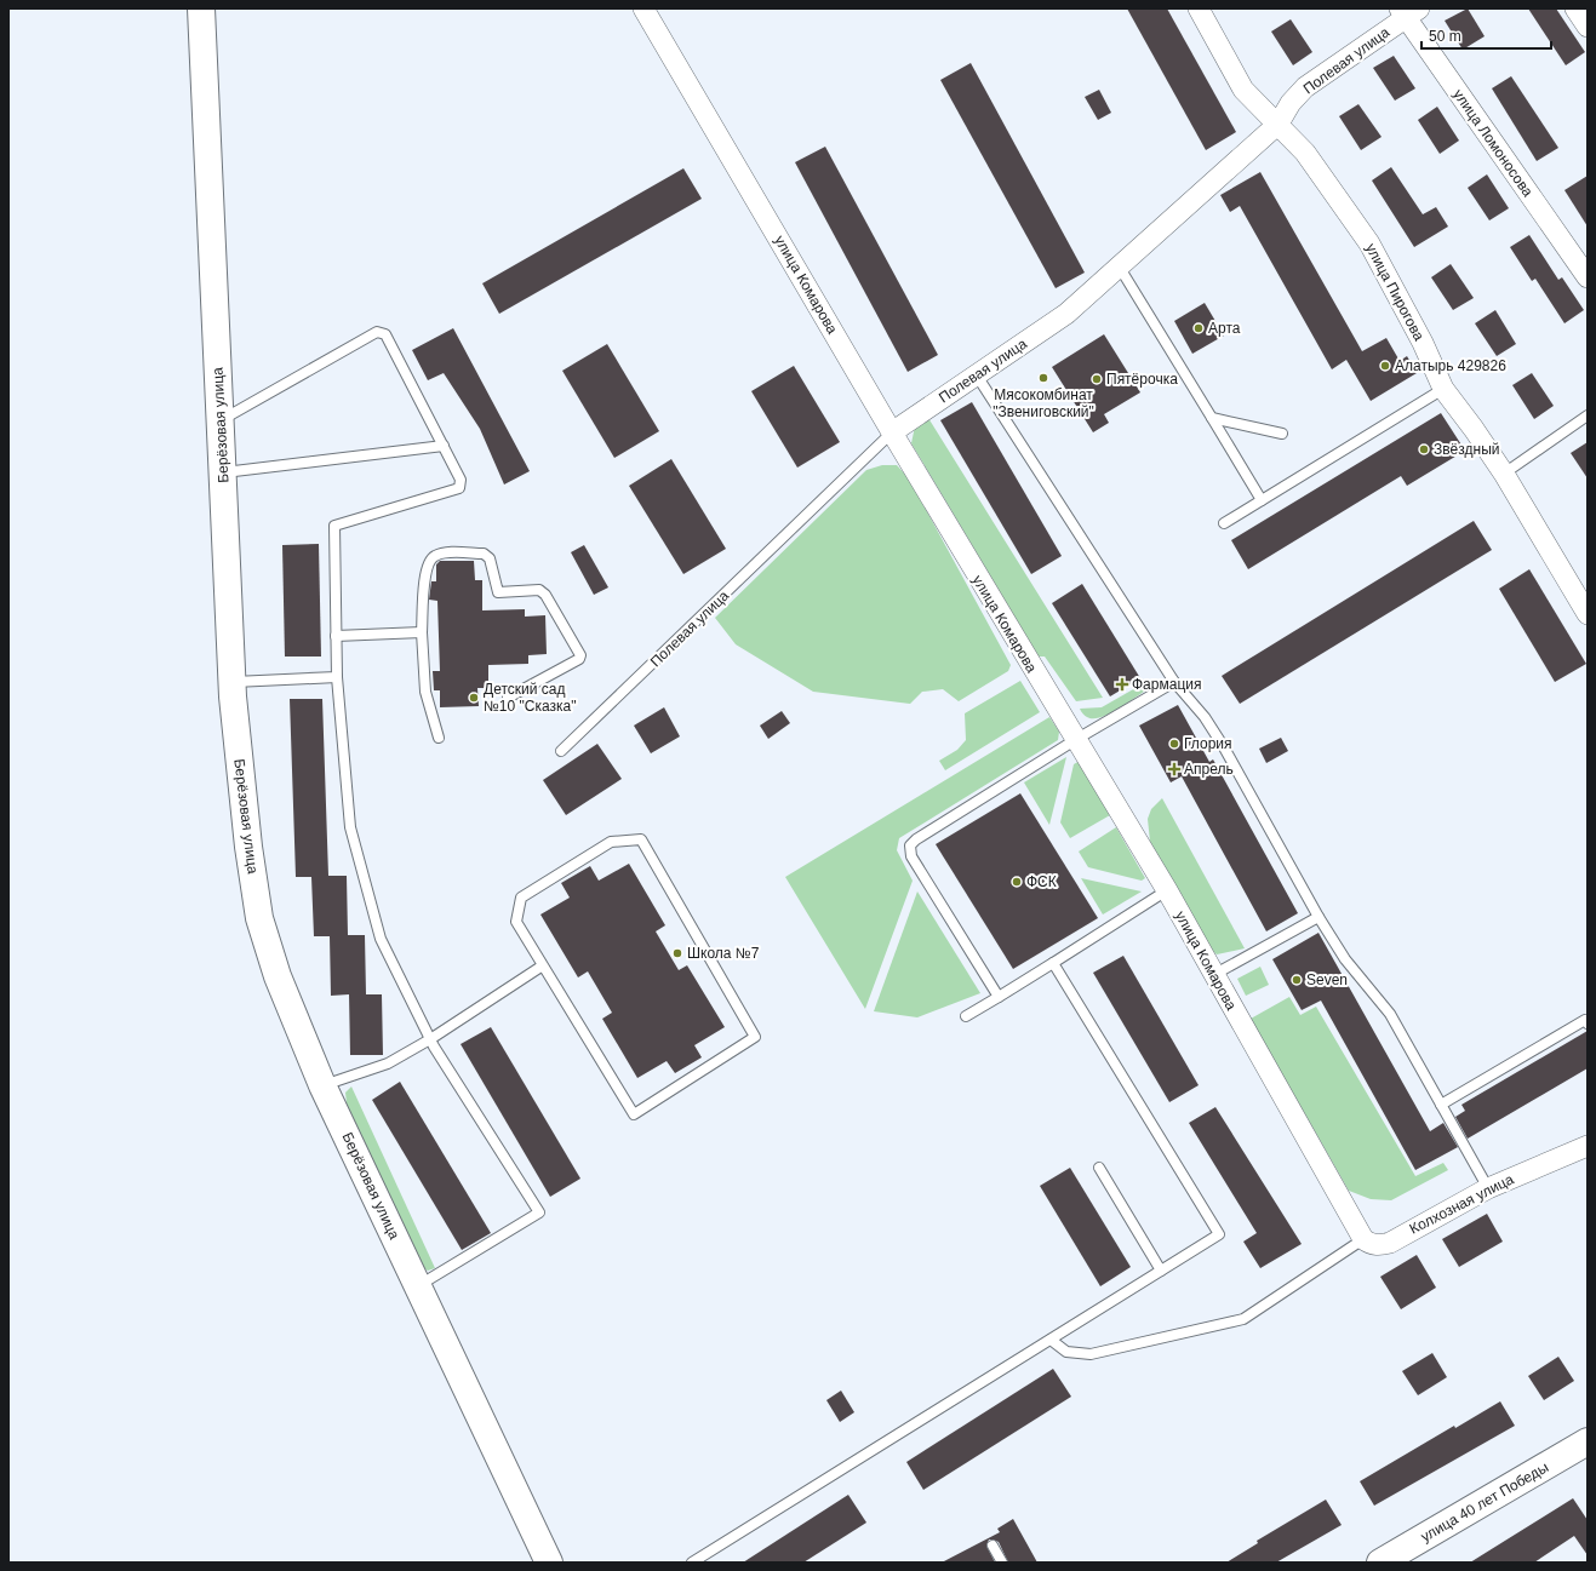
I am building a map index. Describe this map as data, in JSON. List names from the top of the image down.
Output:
{
  "streets": {
    "street": [
      "Полевая улица",
      "улица Ломоносова",
      "улица Комарова",
      "улица Пирогова",
      "Берёзовая улица",
      "Колхозная улица",
      "улица 40 лет Победы"
    ]
  },
  "crossings": [
    ["Полевая улица", "улица Ломоносова"],
    ["Полевая улица", "улица Комарова"],
    ["Полевая улица", "улица Пирогова"],
    ["улица Комарова", "Колхозная улица"]
  ],
  "places": {
    "other": [
      "Арта",
      "Алатырь 429826",
      "Мясокомбинат \"Звениговский\"",
      "Пятёрочка",
      "Звёздный",
      "Детский сад №10 \"Сказка\"",
      "Глория",
      "ФСК",
      "Школа №7",
      "Seven"
    ],
    "health": ["Фармация", "Апрель"]
  },
  "scale_bar": "50 m"
}
